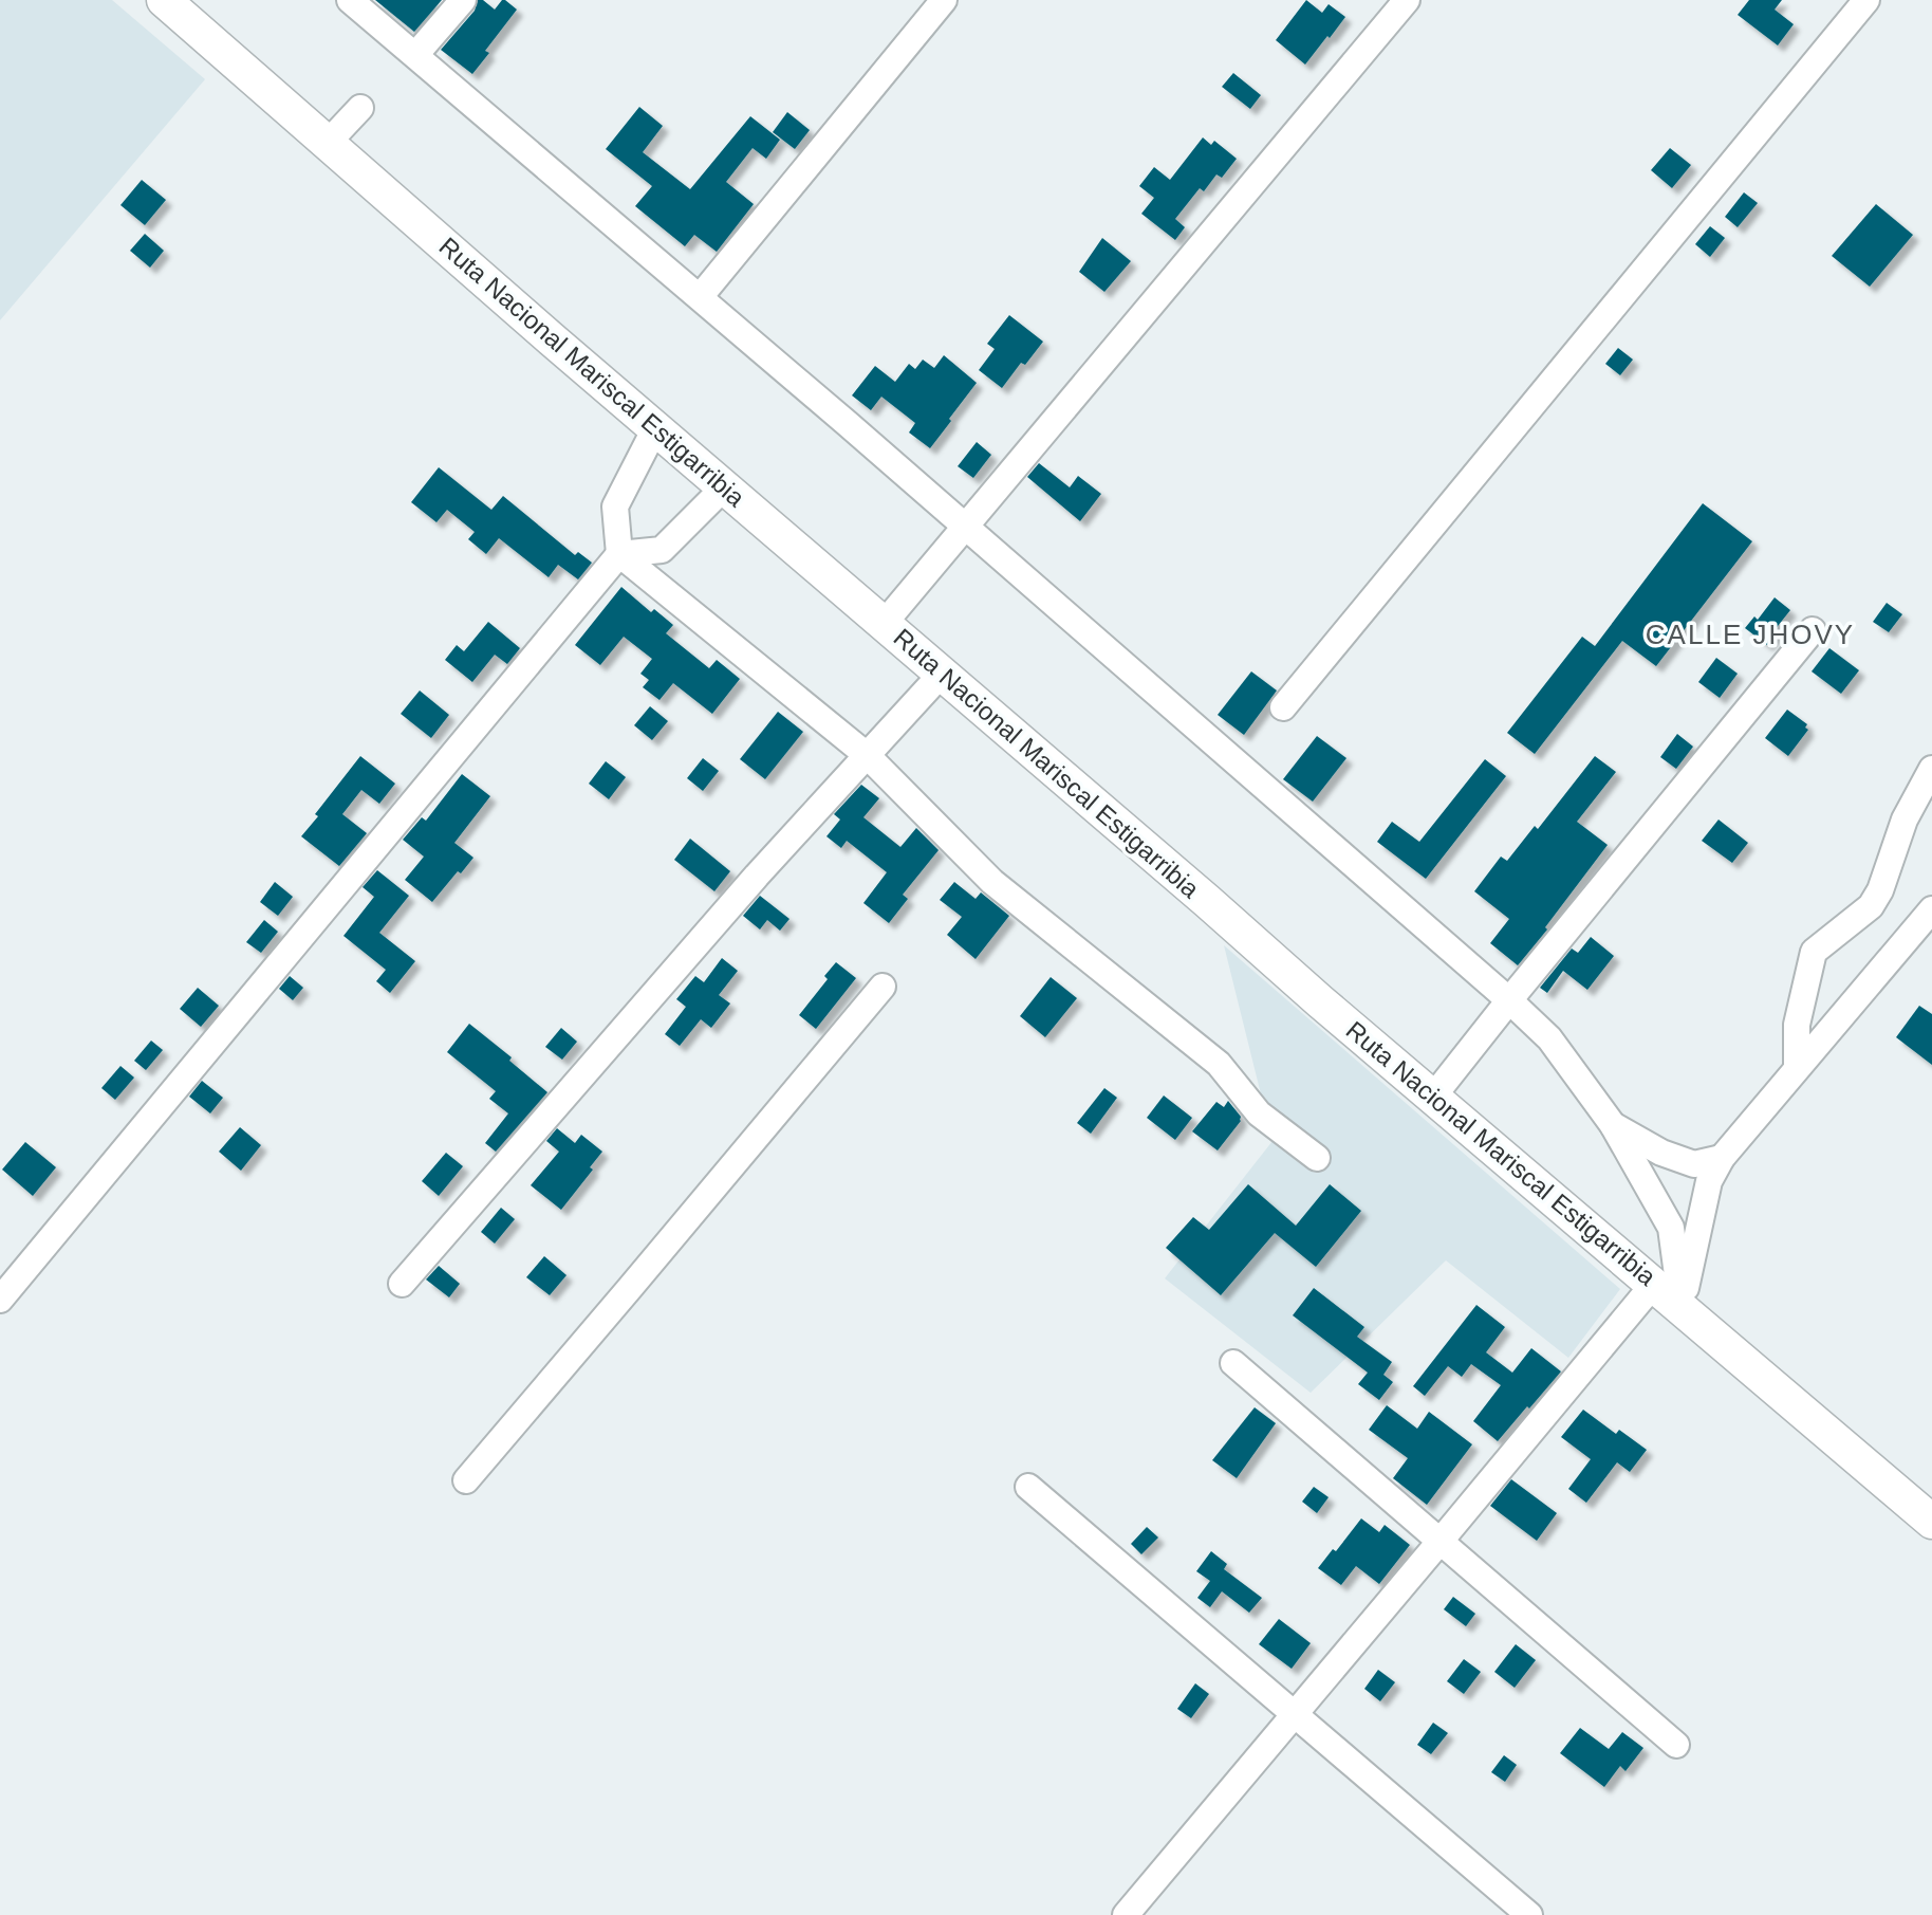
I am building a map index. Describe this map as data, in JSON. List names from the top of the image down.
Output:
{
  "streets": {
    "main road": ["Ruta Nacional Mariscal Estigarribia"]
  },
  "districts": ["CALLE JHOVY"]
}
